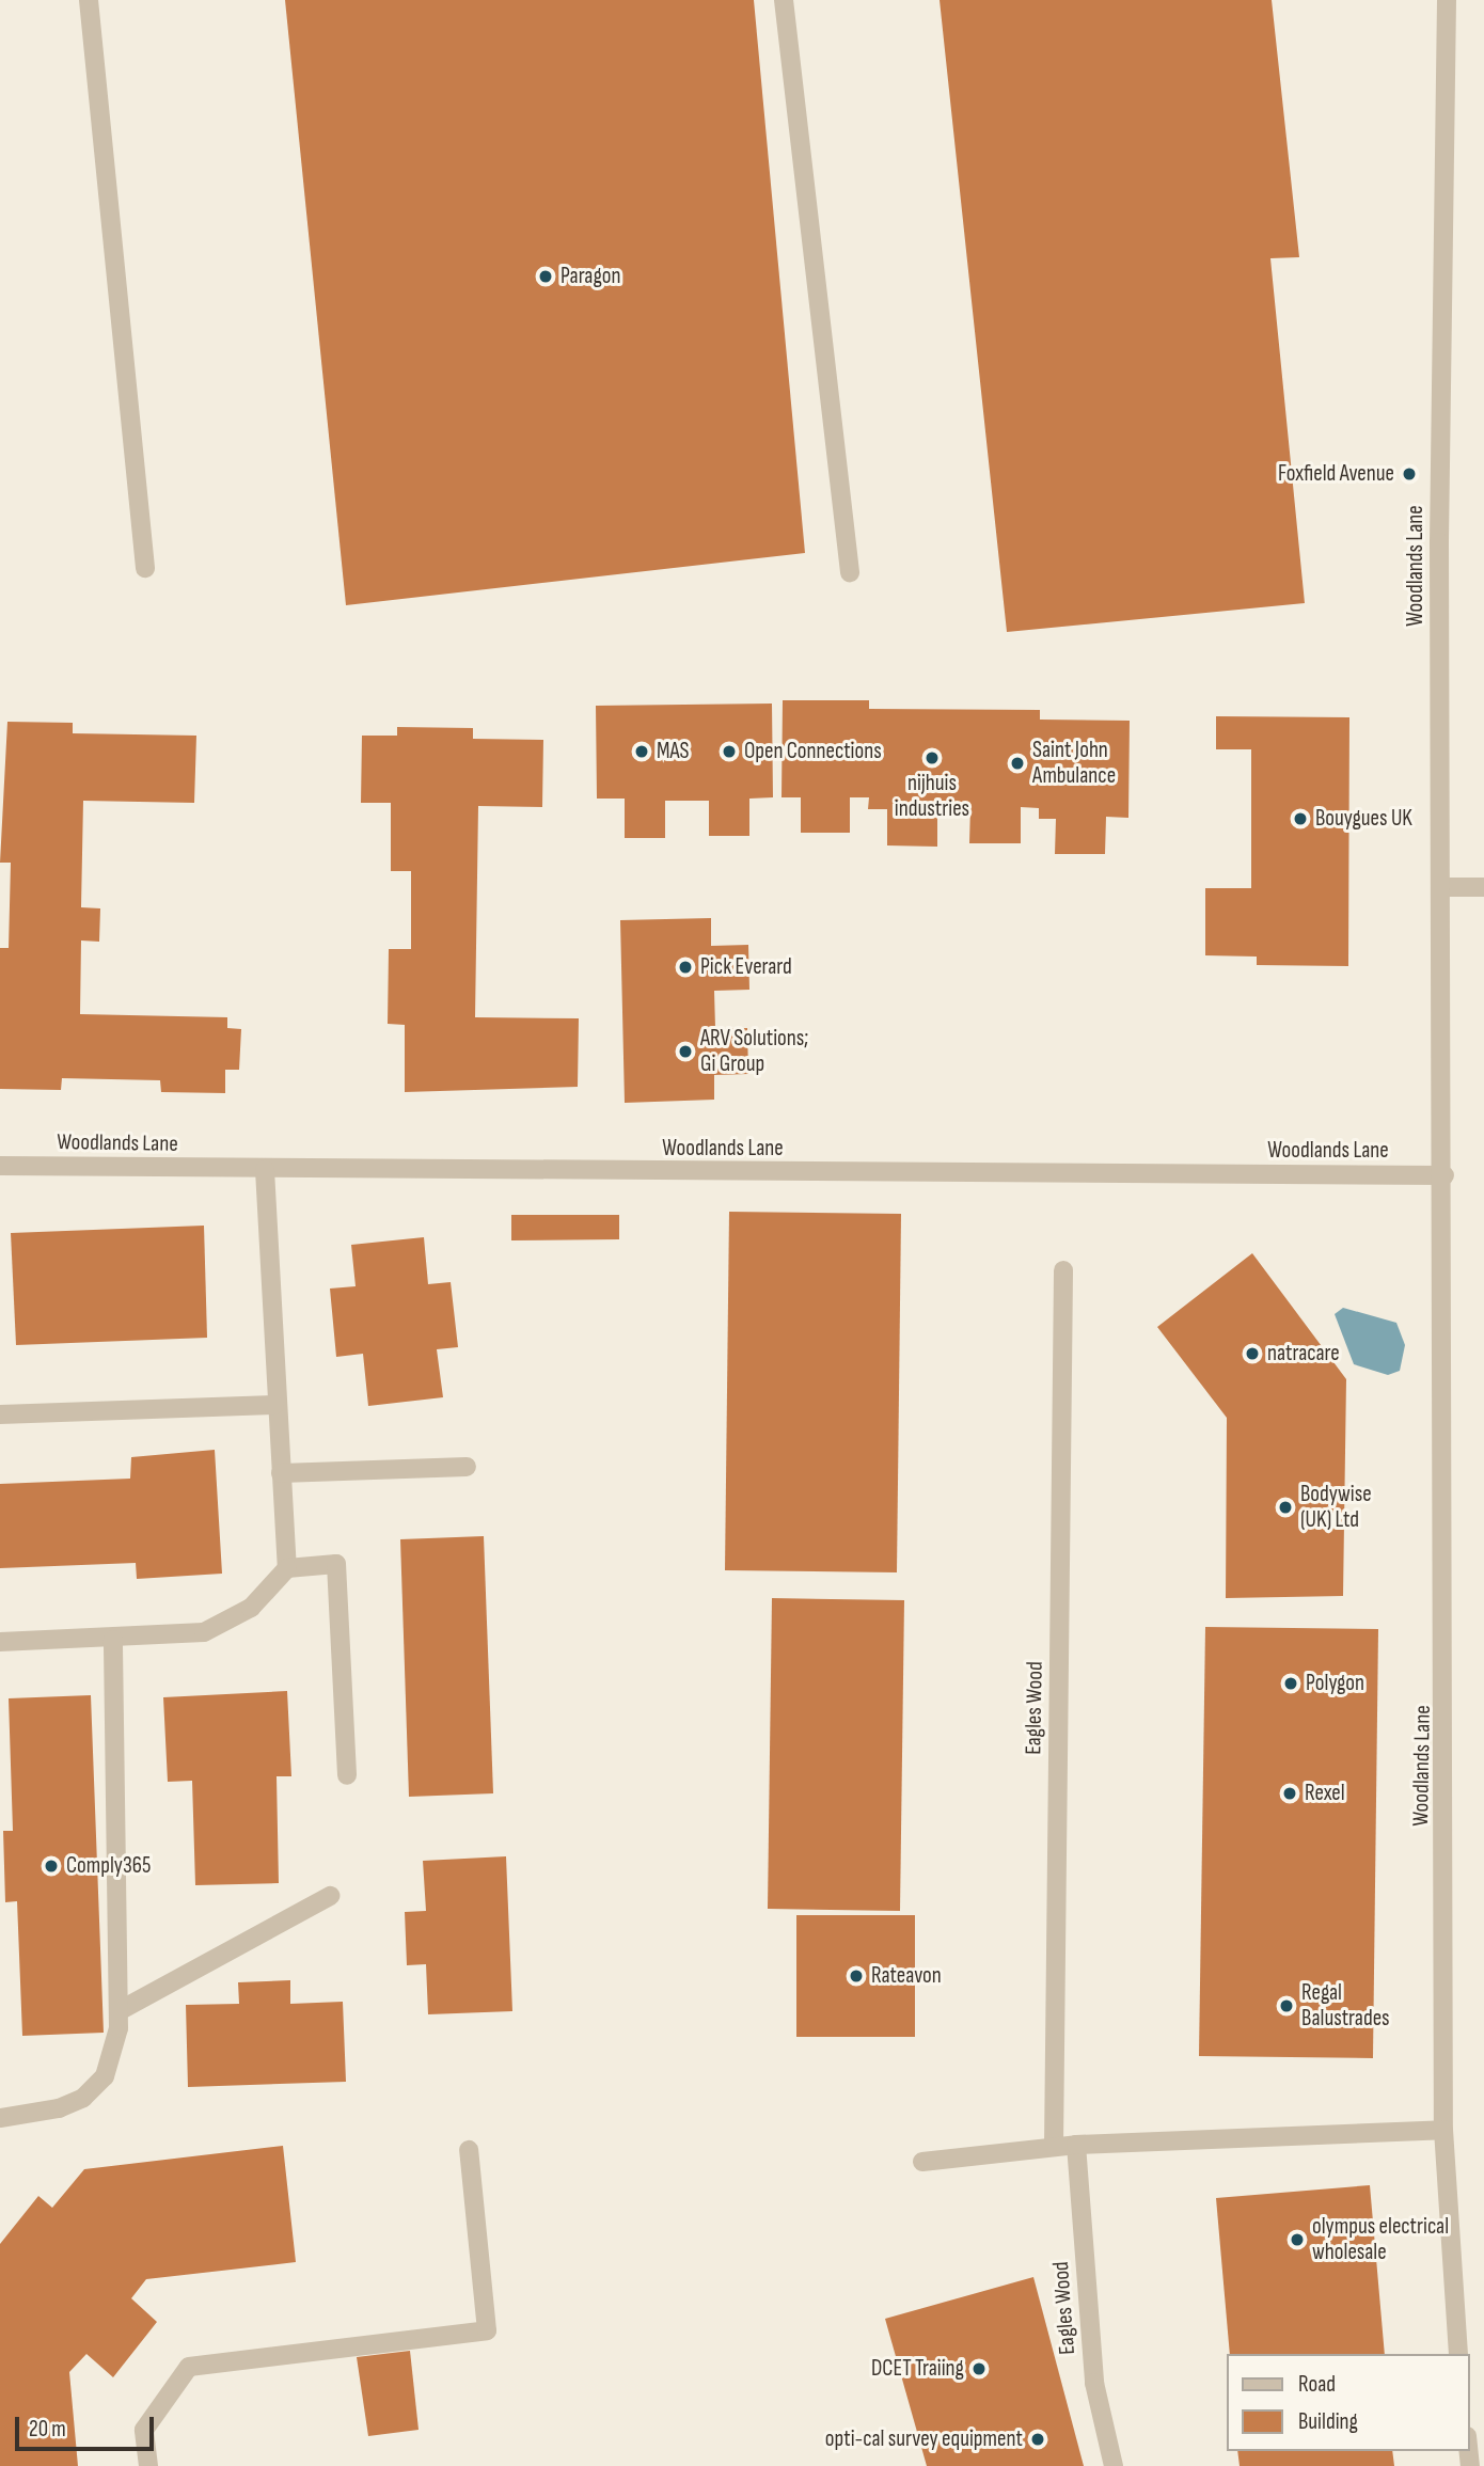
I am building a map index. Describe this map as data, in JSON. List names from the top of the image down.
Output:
{
  "streets": {
    "street": ["Woodlands Lane", "Eagles Wood"]
  },
  "places": [
    "Paragon",
    "Foxfield Avenue",
    "MAS",
    "Open Connections",
    "nijhuis industries",
    "Saint John Ambulance",
    "Bouygues UK",
    "Pick Everard",
    "ARV Solutions; Gi Group",
    "natracare",
    "Bodywise (UK) Ltd",
    "Polygon",
    "Rexel",
    "Comply365",
    "Rateavon",
    "Regal Balustrades",
    "olympus electrical wholesale",
    "DCET Traiing",
    "opti-cal survey equipment"
  ],
  "legend": ["Road", "Building"],
  "scale_bar": "20 m"
}
